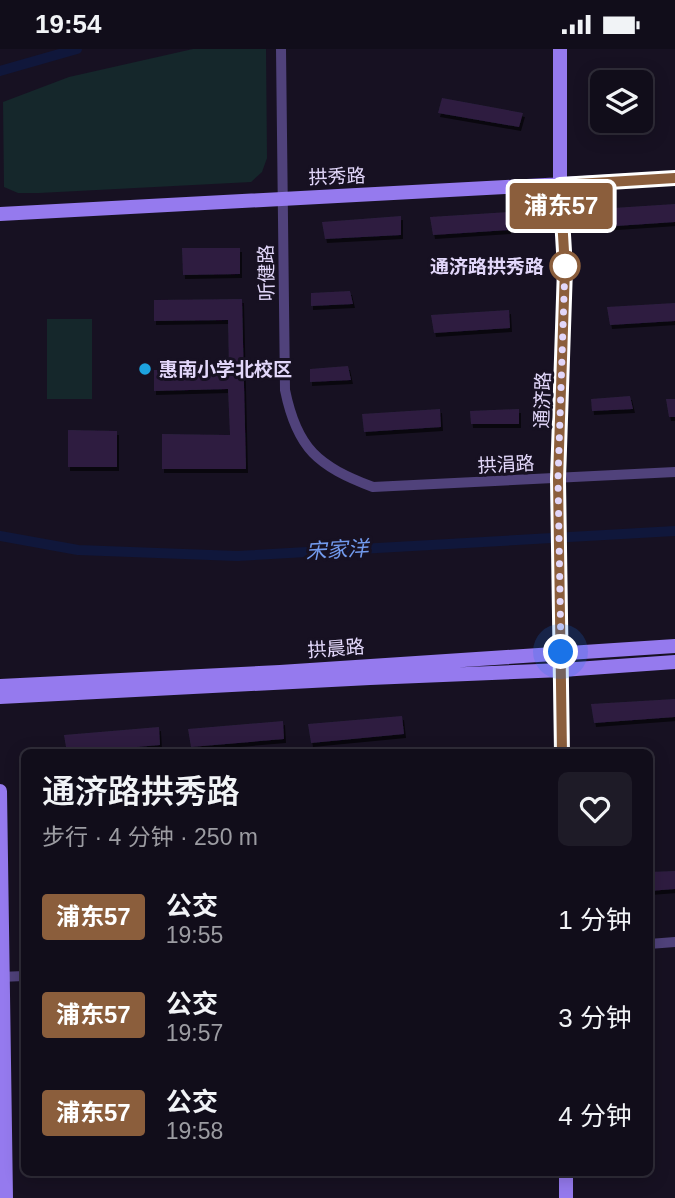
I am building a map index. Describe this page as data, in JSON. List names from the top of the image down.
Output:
{
  "streets": {
    "main road": ["拱秀路", "通济路", "拱晨路"],
    "street": ["听健路", "拱涓路"]
  },
  "crossings": [
    ["拱秀路", "听健路"],
    ["拱秀路", "通济路"],
    ["听健路", "拱涓路"],
    ["通济路", "拱涓路"],
    ["通济路", "拱晨路"]
  ],
  "water": ["宋家洋"],
  "places": ["通济路拱秀路", "惠南小学北校区"],
  "lines": ["bus line 浦东57"],
  "page": {
    "status": "19:54",
    "on_map": "浦东57",
    "heading": ["通济路拱秀路", "步行 · 4 分钟 · 250 m"],
    "list": [
      {
        "mark": "浦东57",
        "name": "公交",
        "note": "19:55",
        "value": "1 分钟"
      },
      {
        "mark": "浦东57",
        "name": "公交",
        "note": "19:57",
        "value": "3 分钟"
      },
      {
        "mark": "浦东57",
        "name": "公交",
        "note": "19:58",
        "value": "4 分钟"
      }
    ]
  }
}
